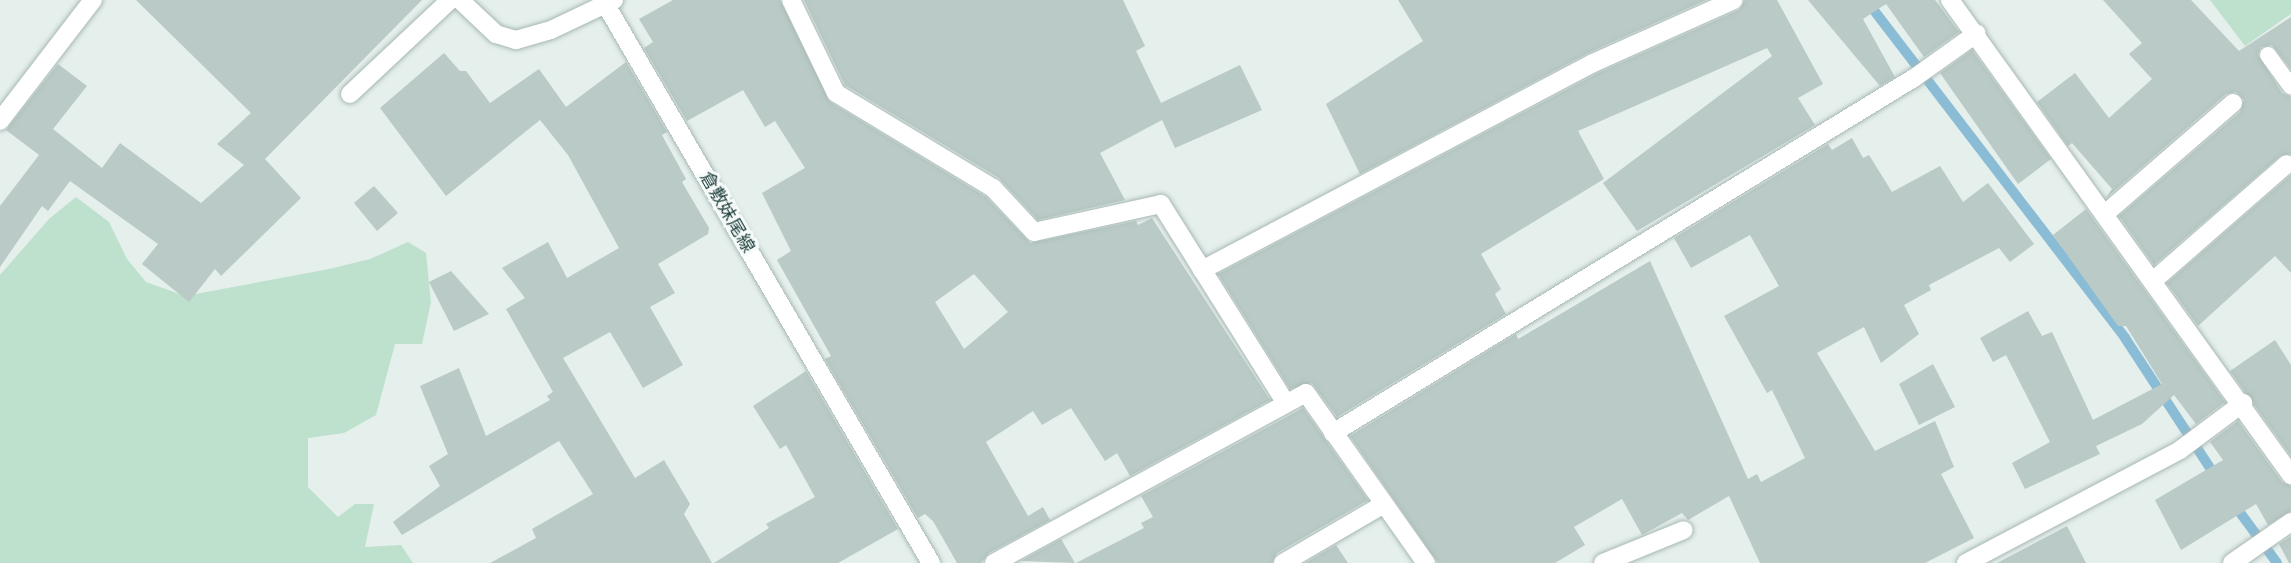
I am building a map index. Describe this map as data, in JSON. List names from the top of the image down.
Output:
{
  "streets": {
    "street": ["倉敷妹尾線"]
  }
}
